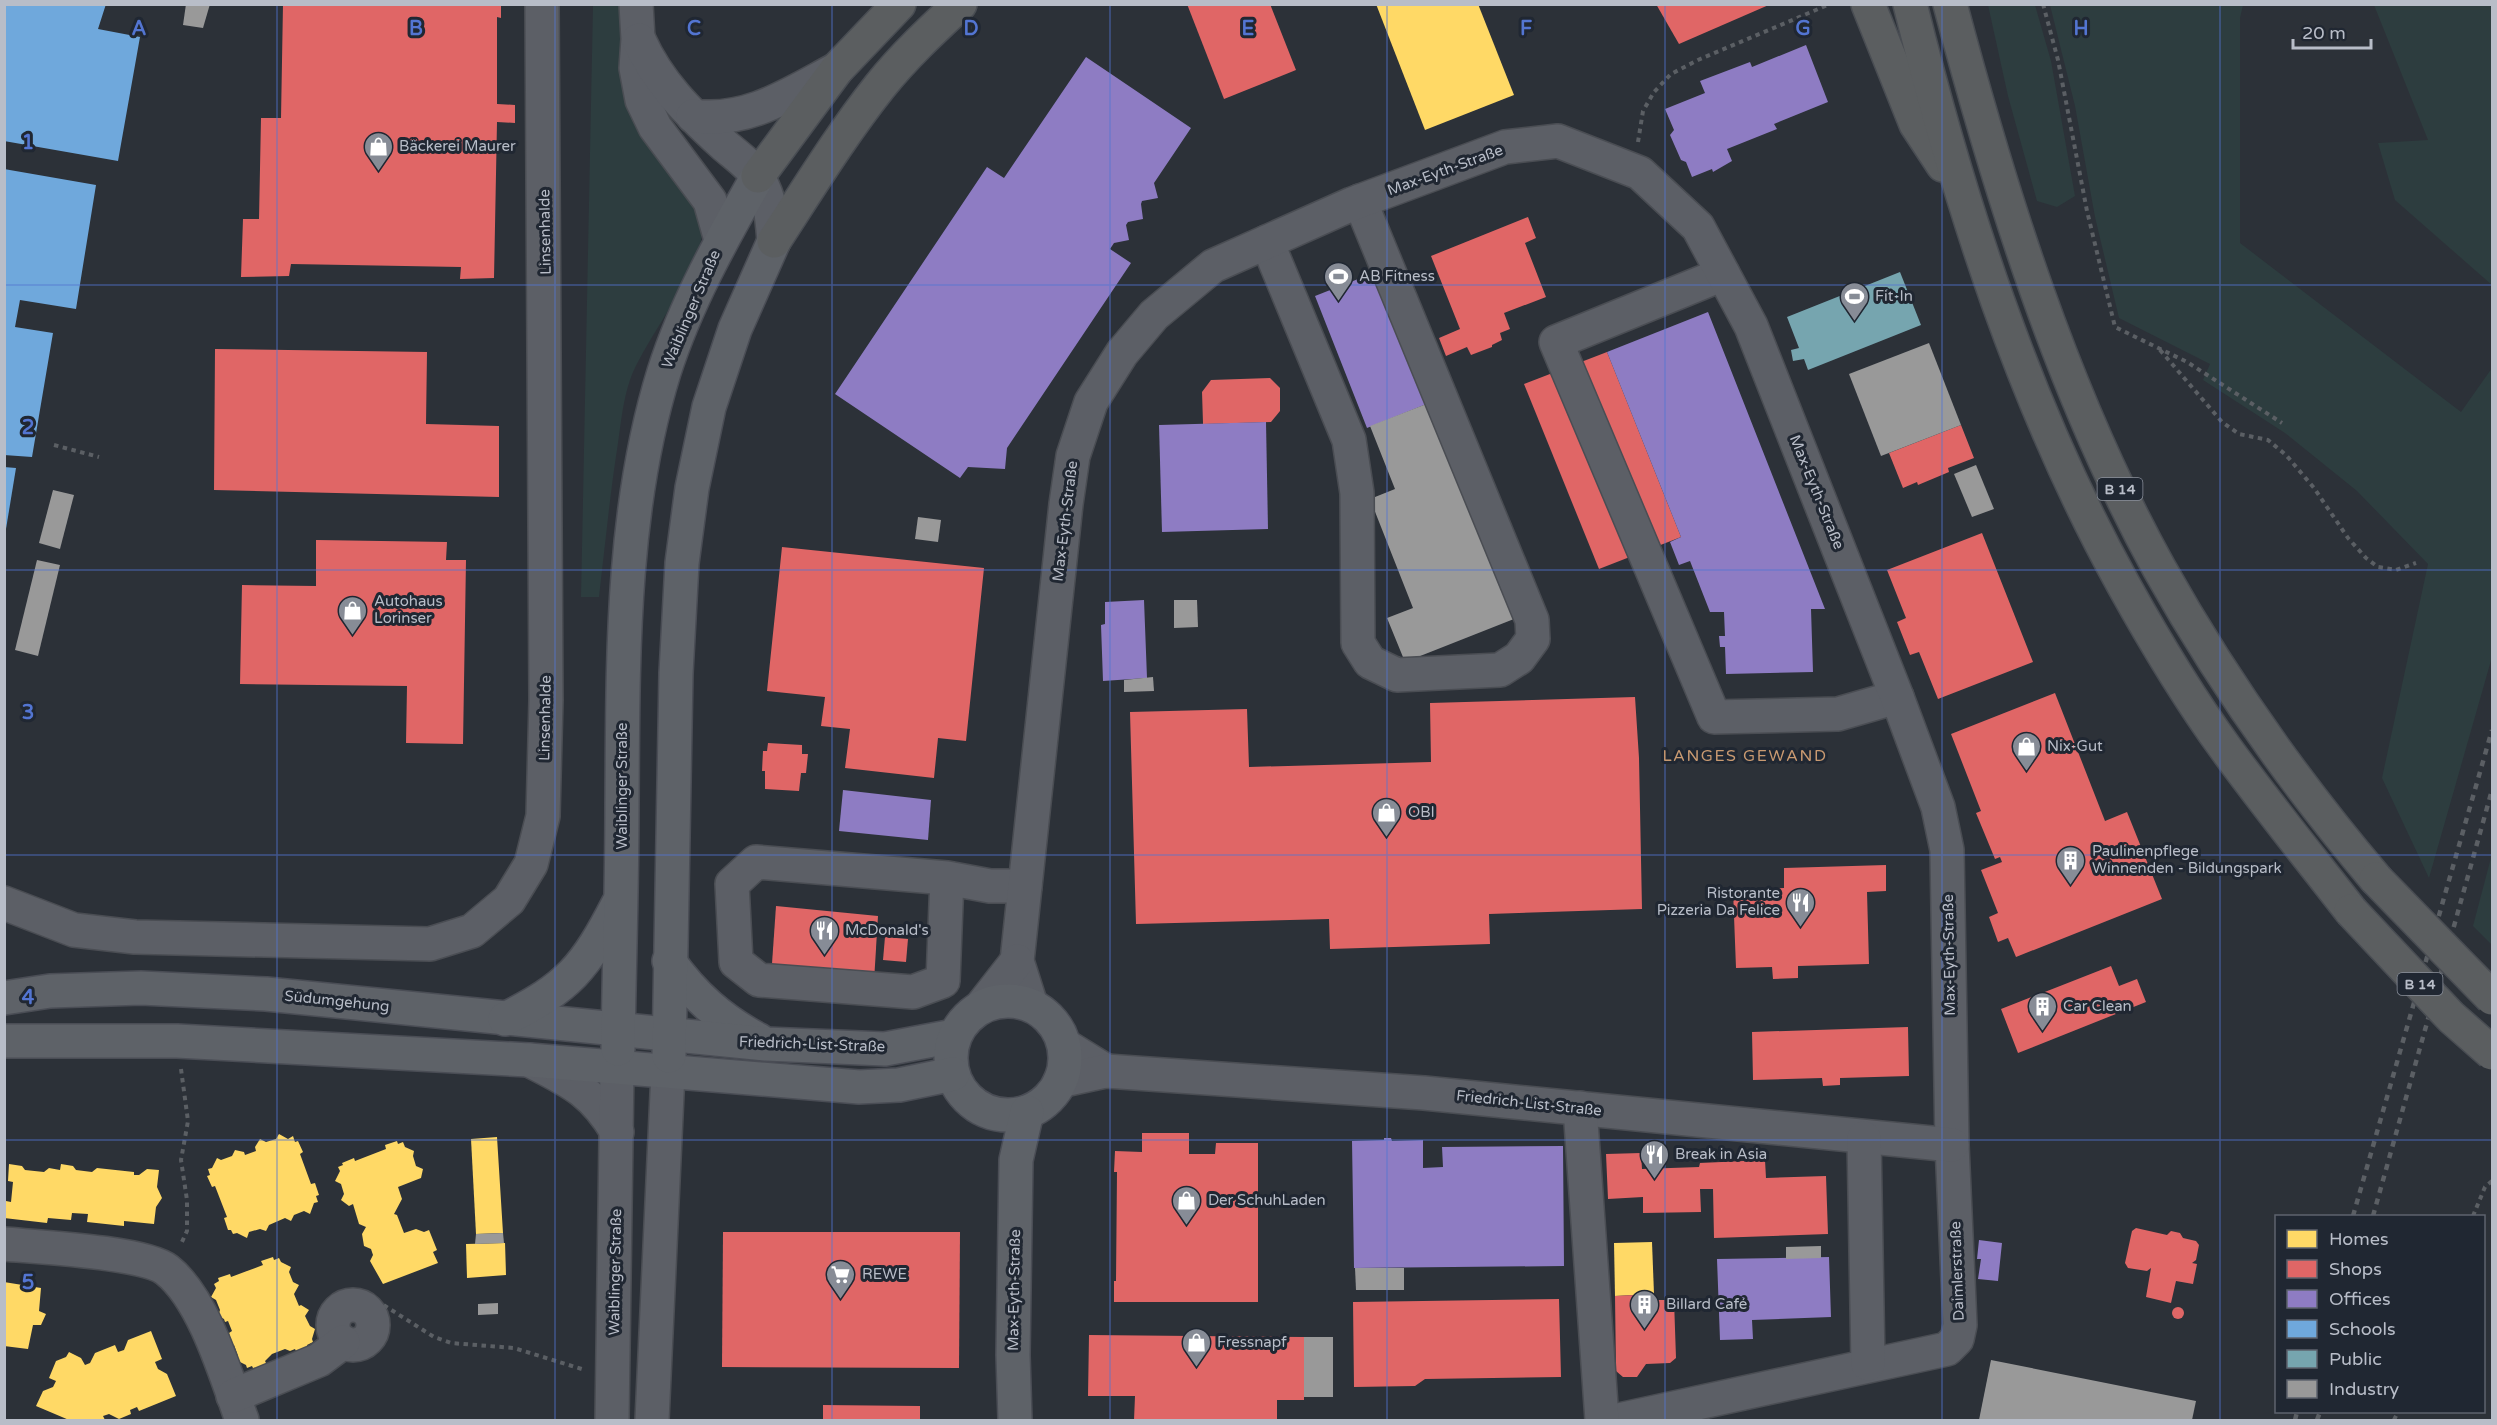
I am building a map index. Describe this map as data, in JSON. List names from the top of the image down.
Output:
{
  "streets": {
    "highway": ["B 14"],
    "main road": [
      "Max-Eyth-Straße",
      "Waiblinger Straße",
      "Südumgehung",
      "Friedrich-List-Straße"
    ],
    "street": ["Linsenhalde", "Daimlerstraße"]
  },
  "crossings": [
    ["Max-Eyth-Straße", "Friedrich-List-Straße"],
    ["Max-Eyth-Straße", "Daimlerstraße"],
    ["Waiblinger Straße", "Südumgehung"],
    ["Südumgehung", "Friedrich-List-Straße"],
    ["Friedrich-List-Straße", "Daimlerstraße"]
  ],
  "districts": ["LANGES GEWAND"],
  "places": {
    "shop": [
      "Bäckerei Maurer",
      "Autohaus Lorinser",
      "Nix-Gut",
      "OBI",
      "Der SchuhLaden",
      "Fressnapf"
    ],
    "sports": ["AB Fitness", "Fit-In"],
    "building": ["Paulinenpflege Winnenden - Bildungspark", "Car Clean", "Billard Café"],
    "restaurant": ["Ristorante Pizzeria Da Felice", "McDonald's", "Break in Asia"],
    "supermarket": ["REWE"]
  },
  "legend": [
    "Homes",
    "Shops",
    "Offices",
    "Schools",
    "Public",
    "Industry"
  ],
  "scale_bar": "20 m",
  "grid": {
    "columns": [
      "A",
      "B",
      "C",
      "D",
      "E",
      "F",
      "G",
      "H"
    ],
    "rows": [
      "1",
      "2",
      "3",
      "4",
      "5"
    ]
  }
}
